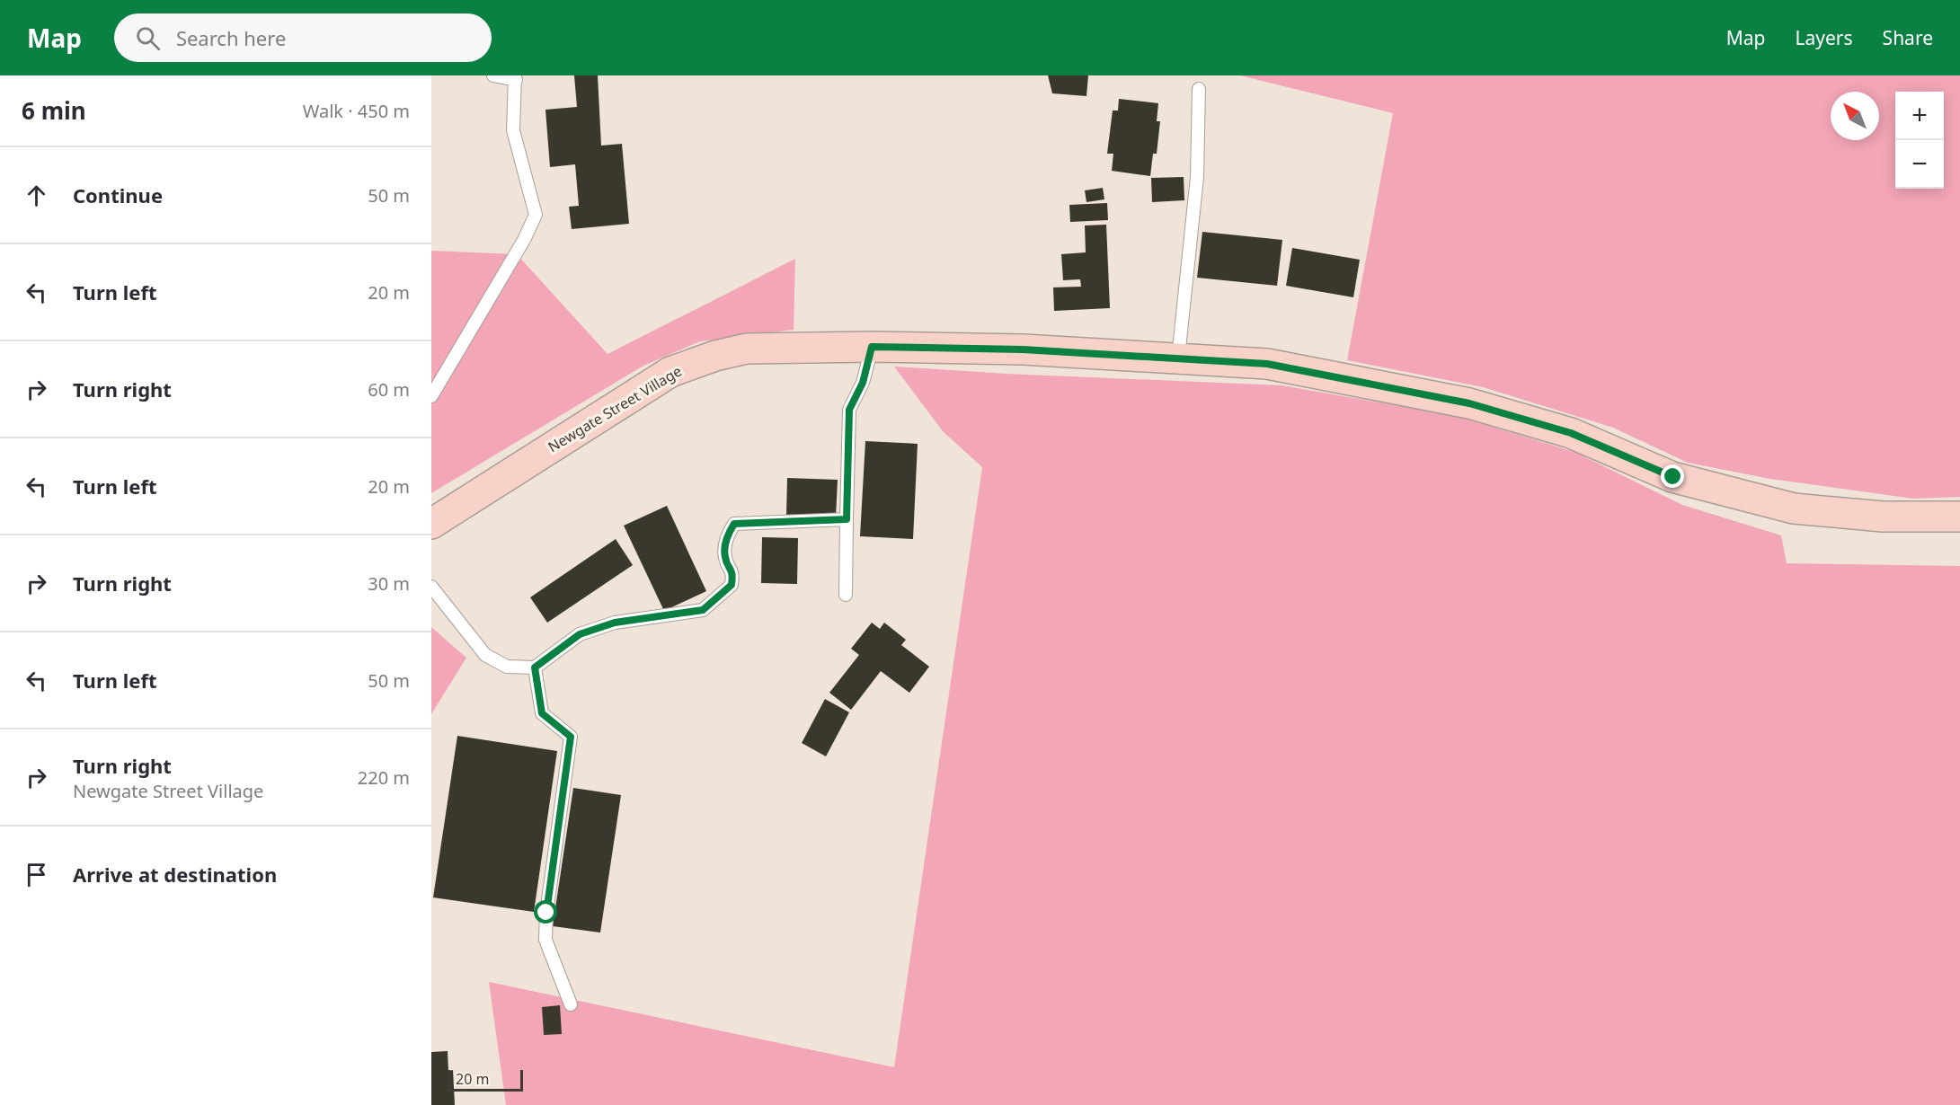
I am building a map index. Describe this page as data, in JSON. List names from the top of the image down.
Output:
{
  "streets": {
    "street": ["Newgate Street Village"]
  },
  "scale_bar": "20 m",
  "north": "top left",
  "page": {
    "header": "Map",
    "search": "Search here",
    "nav": ["Map", "Layers", "Share"],
    "heading": ["6 min", "Walk · 450 m"],
    "map_buttons": ["+", "−"],
    "list": [
      ["Continue", "50 m"],
      ["Turn left", "20 m"],
      ["Turn right", "60 m"],
      ["Turn left", "20 m"],
      ["Turn right", "30 m"],
      ["Turn left", "50 m"],
      ["Turn right", "Newgate Street Village", "220 m"],
      "Arrive at destination"
    ],
    "scale": "20 m"
  }
}
